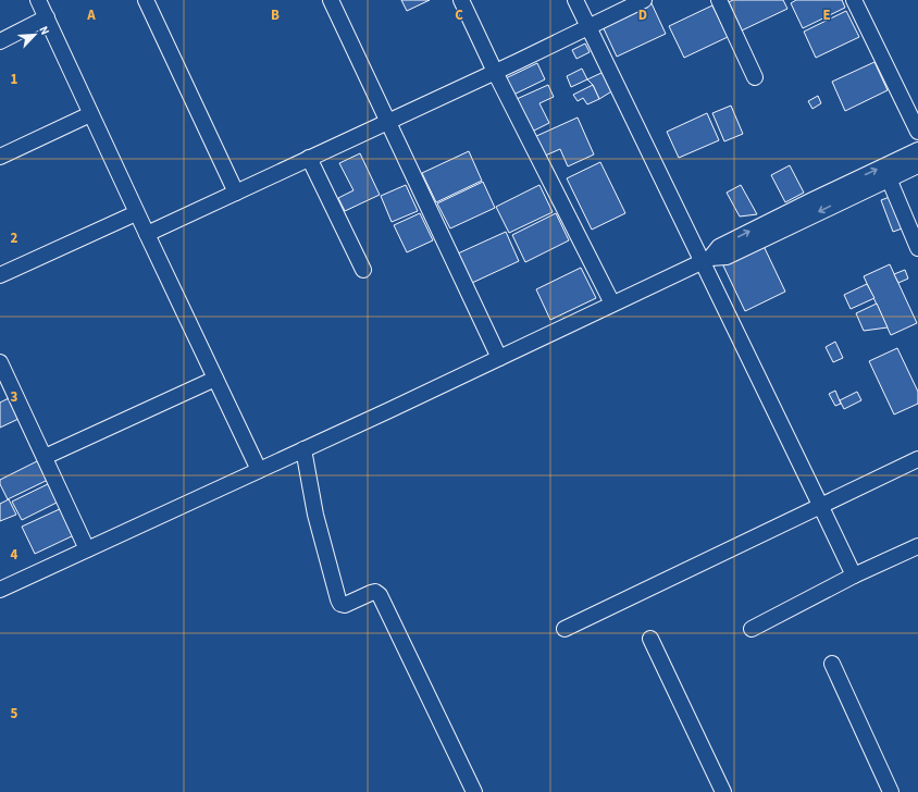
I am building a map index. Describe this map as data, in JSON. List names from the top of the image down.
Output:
{
  "north": "top right",
  "grid": {
    "columns": [
      "A",
      "B",
      "C",
      "D",
      "E"
    ],
    "rows": [
      "1",
      "2",
      "3",
      "4",
      "5"
    ]
  }
}
